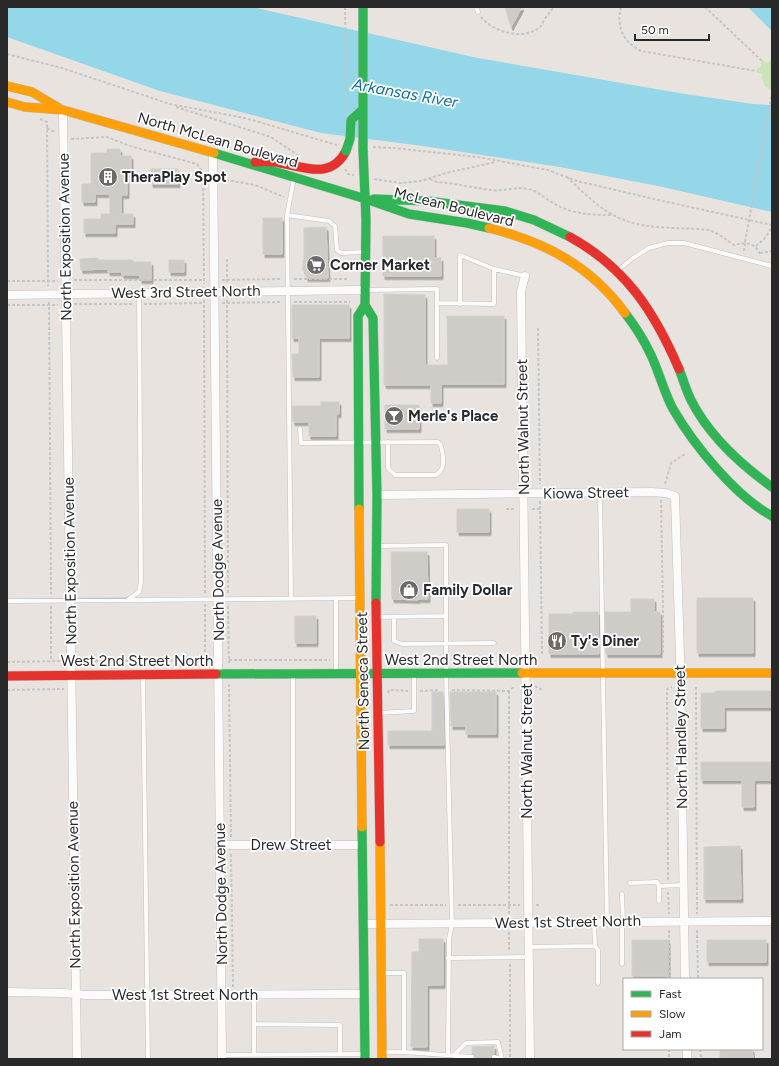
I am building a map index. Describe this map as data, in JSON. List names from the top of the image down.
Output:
{
  "streets": {
    "main road": [
      "North McLean Boulevard",
      "McLean Boulevard",
      "West 2nd Street North",
      "North Seneca Street"
    ],
    "street": [
      "North Exposition Avenue",
      "West 3rd Street North",
      "North Walnut Street",
      "Kiowa Street",
      "North Dodge Avenue",
      "North Handley Street",
      "Drew Street",
      "West 1st Street North"
    ]
  },
  "crossings": [
    ["North McLean Boulevard", "McLean Boulevard"],
    ["North McLean Boulevard", "North Exposition Avenue"],
    ["North McLean Boulevard", "North Dodge Avenue"],
    ["North McLean Boulevard", "North Seneca Street"],
    ["McLean Boulevard", "North Seneca Street"],
    ["North Exposition Avenue", "West 3rd Street North"],
    ["North Exposition Avenue", "West 2nd Street North"],
    ["North Exposition Avenue", "West 1st Street North"],
    ["West 3rd Street North", "North Dodge Avenue"],
    ["West 3rd Street North", "North Seneca Street"],
    ["North Walnut Street", "Kiowa Street"],
    ["North Walnut Street", "West 2nd Street North"],
    ["North Walnut Street", "West 1st Street North"],
    ["Kiowa Street", "North Seneca Street"],
    ["Kiowa Street", "North Handley Street"],
    ["North Dodge Avenue", "West 2nd Street North"],
    ["North Dodge Avenue", "Drew Street"],
    ["North Dodge Avenue", "West 1st Street North"],
    ["West 2nd Street North", "North Seneca Street"],
    ["West 2nd Street North", "North Handley Street"],
    ["North Seneca Street", "Drew Street"],
    ["North Seneca Street", "West 1st Street North"],
    ["North Handley Street", "West 1st Street North"]
  ],
  "water": ["Arkansas River"],
  "places": {
    "building": ["TheraPlay Spot"],
    "supermarket": ["Corner Market"],
    "bar": ["Merle's Place"],
    "shop": ["Family Dollar"],
    "restaurant": ["Ty's Diner"]
  },
  "legend": ["Fast", "Slow", "Jam"],
  "scale_bar": "50 m"
}
